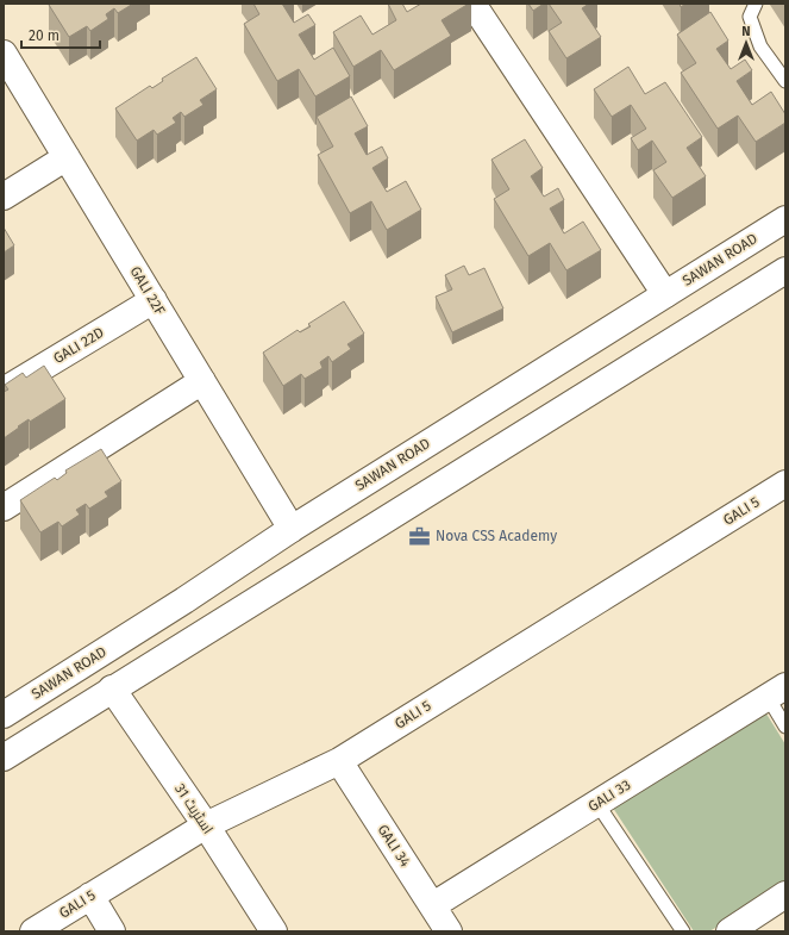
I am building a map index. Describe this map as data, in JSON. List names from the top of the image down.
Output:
{
  "streets": {
    "street": [
      "SAWAN ROAD",
      "GALI 22F",
      "GALI 22D",
      "GALI 5",
      "GALI 33",
      "اسٹریٹ 31",
      "GALI 34"
    ]
  },
  "crossings": [
    ["SAWAN ROAD", "GALI 22F"],
    ["GALI 22F", "GALI 22D"],
    ["GALI 5", "اسٹریٹ 31"],
    ["GALI 5", "GALI 34"],
    ["GALI 33", "GALI 34"]
  ],
  "places": {
    "office": ["Nova CSS Academy"]
  },
  "scale_bar": "20 m",
  "north": "top"
}
